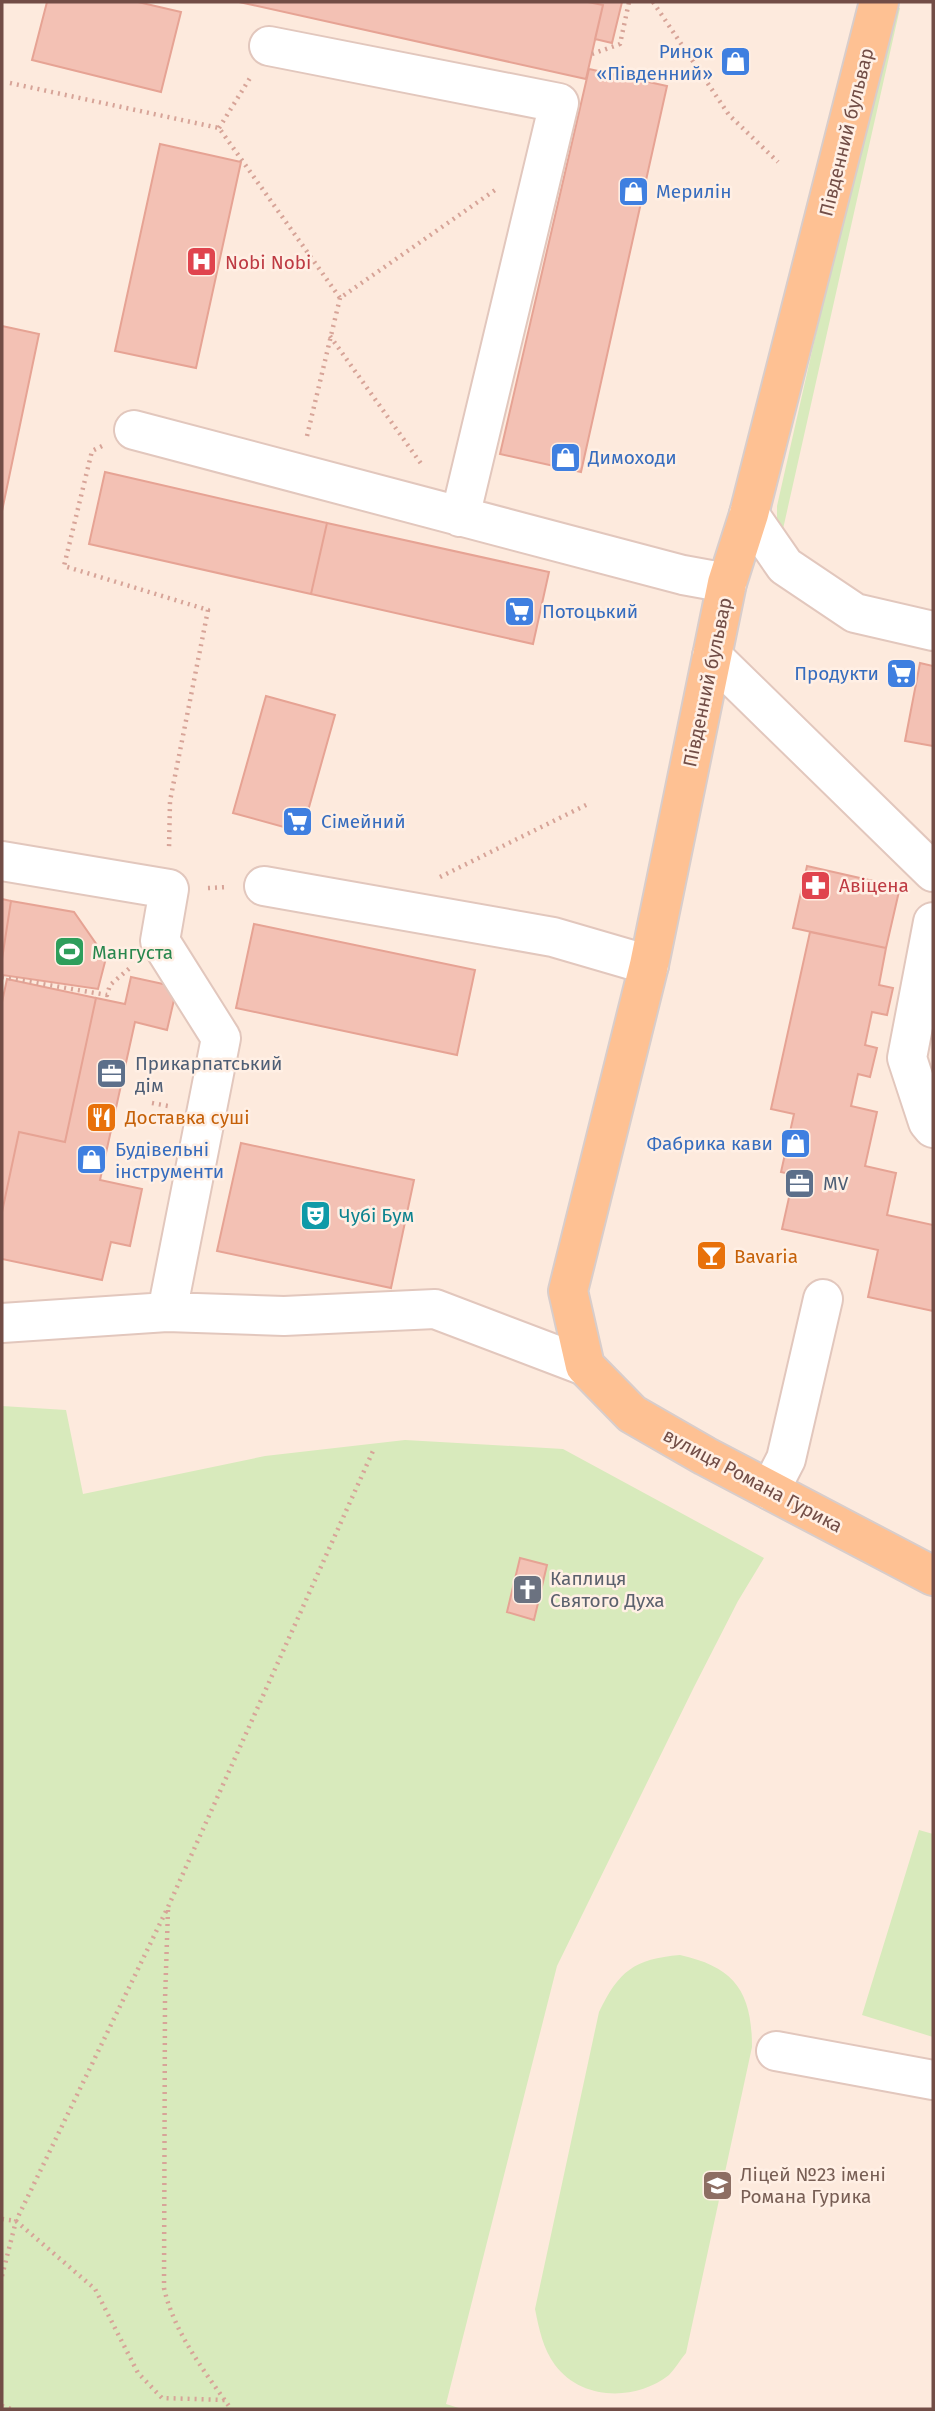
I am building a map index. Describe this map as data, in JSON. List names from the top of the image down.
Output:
{
  "streets": {
    "main road": ["Південний бульвар", "вулиця Романа Гурика"]
  },
  "crossings": [
    ["Південний бульвар", "вулиця Романа Гурика"]
  ],
  "places": {
    "shop": [
      "Ринок «Південний»",
      "Мерилін",
      "Димоходи",
      "Фабрика кави",
      "Будівельні інструменти"
    ],
    "hospital": ["Nobi Nobi"],
    "supermarket": ["Потоцький", "Продукти", "Сімейний"],
    "pharmacy": ["Авіцена"],
    "sports": ["Мангуста"],
    "office": ["Прикарпатський дім", "MV"],
    "restaurant": ["Доставка суші"],
    "theatre": ["Чубі Бум"],
    "bar": ["Bavaria"],
    "church": ["Каплиця Святого Духа"],
    "school or university": ["Ліцей №23 імені Романа Гурика"]
  }
}
